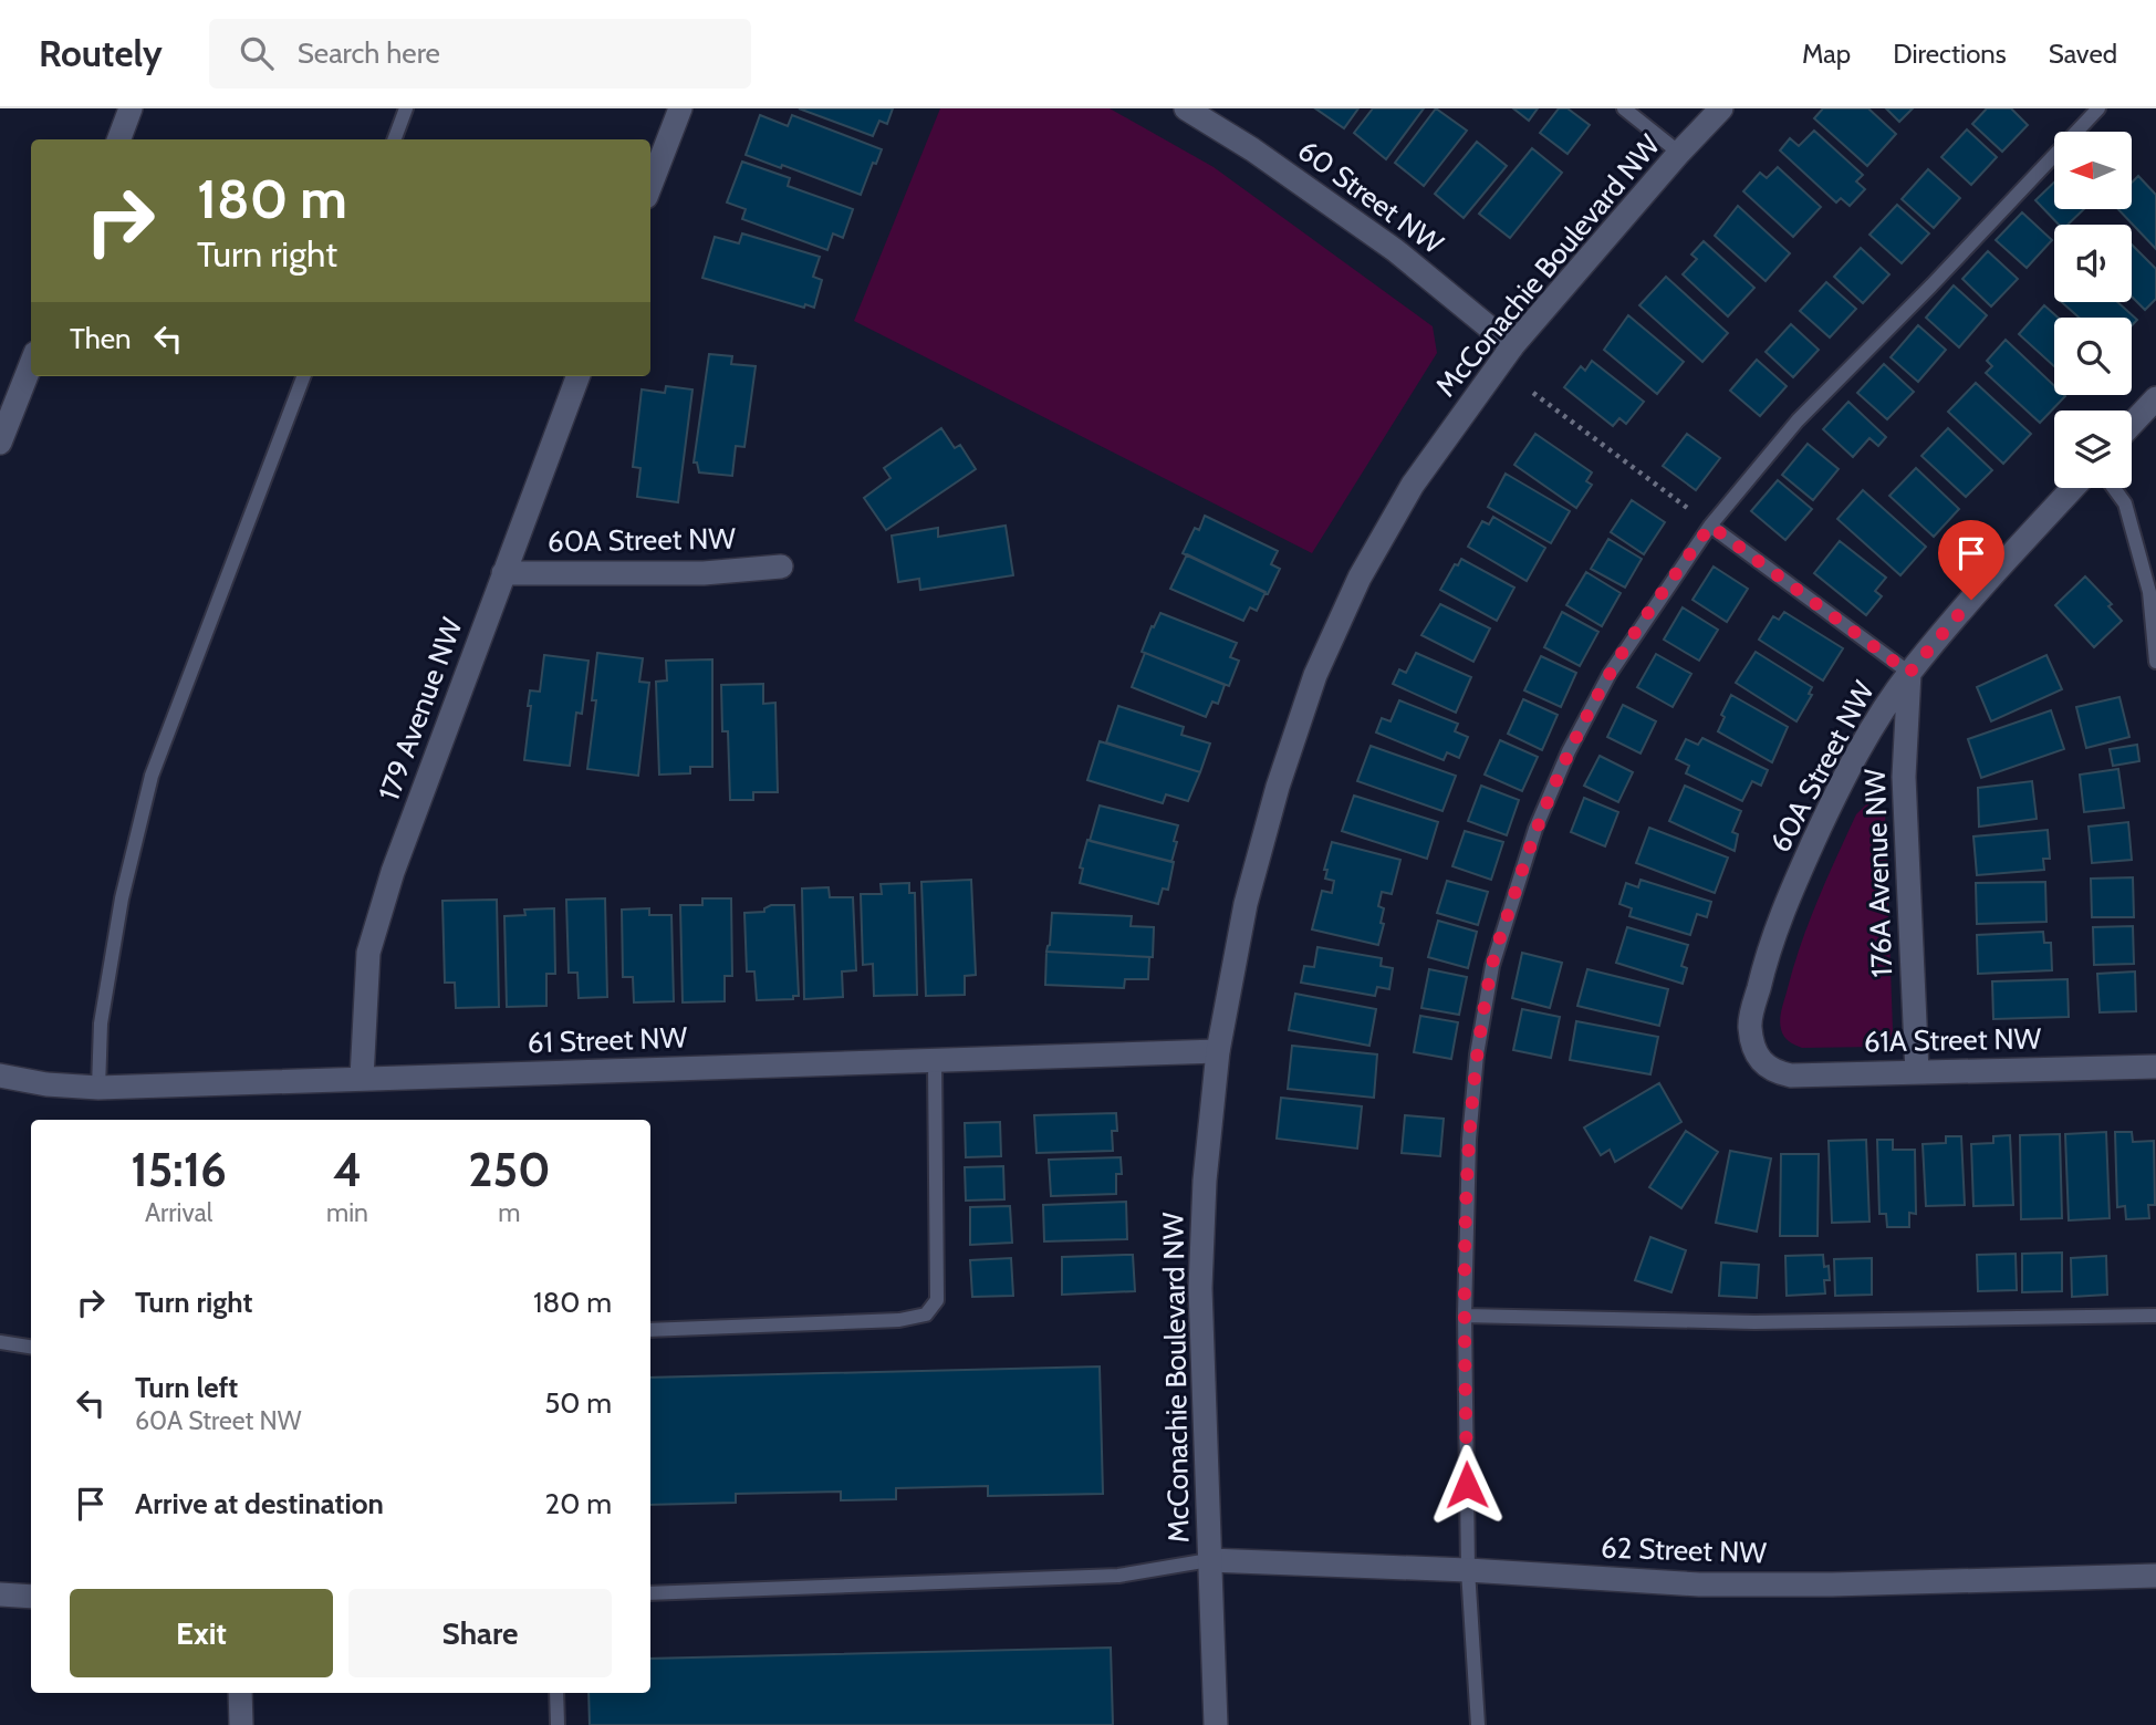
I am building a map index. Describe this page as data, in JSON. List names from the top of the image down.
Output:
{
  "streets": {
    "street": [
      "60 Street NW",
      "McConachie Boulevard NW",
      "60A Street NW",
      "179 Avenue NW",
      "176A Avenue NW",
      "61 Street NW",
      "61A Street NW",
      "62 Street NW"
    ]
  },
  "crossings": [
    ["60 Street NW", "McConachie Boulevard NW"],
    ["McConachie Boulevard NW", "61 Street NW"],
    ["McConachie Boulevard NW", "62 Street NW"],
    ["60A Street NW", "179 Avenue NW"],
    ["60A Street NW", "176A Avenue NW"],
    ["60A Street NW", "61A Street NW"],
    ["179 Avenue NW", "61 Street NW"],
    ["176A Avenue NW", "61A Street NW"]
  ],
  "north": "left",
  "page": {
    "header": "Routely",
    "search": "Search here",
    "nav": ["Map", "Directions", "Saved"],
    "turn": ["180 m", "Turn right"],
    "then": "Then",
    "eta": [
      "15:16",
      "Arrival",
      "4",
      "min",
      "250",
      "m"
    ],
    "list": [
      {
        "name": "Turn right",
        "value": "180 m"
      },
      {
        "name": "Turn left",
        "note": "60A Street NW",
        "value": "50 m"
      },
      {
        "name": "Arrive at destination",
        "value": "20 m"
      }
    ],
    "buttons": ["Exit", "Share"]
  }
}
